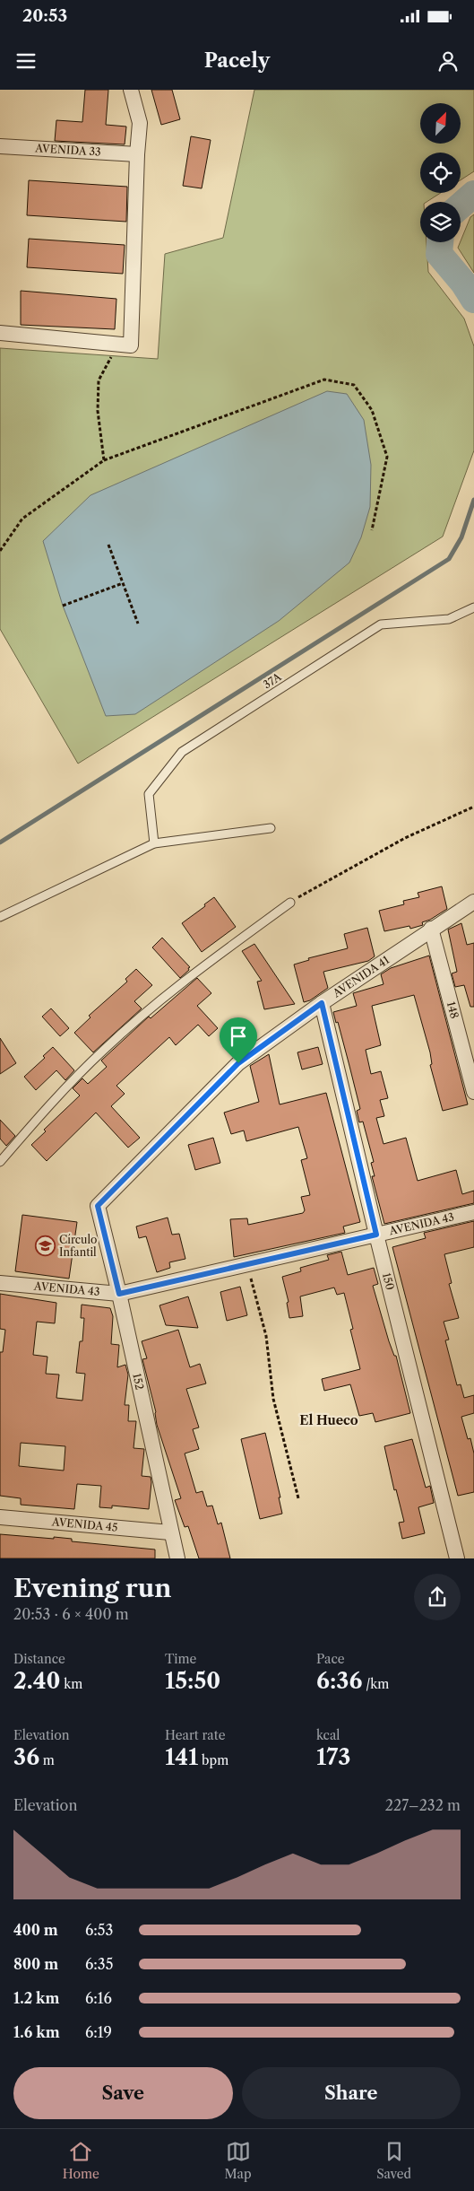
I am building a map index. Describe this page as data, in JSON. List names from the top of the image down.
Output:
{
  "streets": {
    "street": [
      "AVENIDA 33",
      "AVENIDA 41",
      "148",
      "AVENIDA 43",
      "150",
      "152",
      "AVENIDA 45"
    ],
    "lane": ["37A"]
  },
  "crossings": [
    ["AVENIDA 41", "148"],
    ["AVENIDA 41", "150"],
    ["AVENIDA 41", "152"],
    ["AVENIDA 43", "150"],
    ["AVENIDA 43", "152"],
    ["152", "AVENIDA 45"]
  ],
  "districts": ["El Hueco"],
  "places": {
    "school or university": ["Círculo Infantil"]
  },
  "north": "top right",
  "page": {
    "status": "20:53",
    "header": "Pacely",
    "heading": ["Evening run", "20:53 · 6 × 400 m"],
    "stats": [
      ["Distance", "2.40 km"],
      ["Time", "15:50"],
      ["Pace", "6:36 /km"],
      ["Elevation", "36 m"],
      ["Heart rate", "141 bpm"],
      ["kcal", "173"]
    ],
    "chart": ["Elevation", "227–232 m"],
    "list": [
      {
        "name": "400 m",
        "note": "6:53"
      },
      {
        "name": "800 m",
        "note": "6:35"
      },
      {
        "name": "1.2 km",
        "note": "6:16"
      },
      {
        "name": "1.6 km",
        "note": "6:19"
      }
    ],
    "buttons": ["Save", "Share"],
    "tabs": ["Home", "Map", "Saved"]
  }
}
